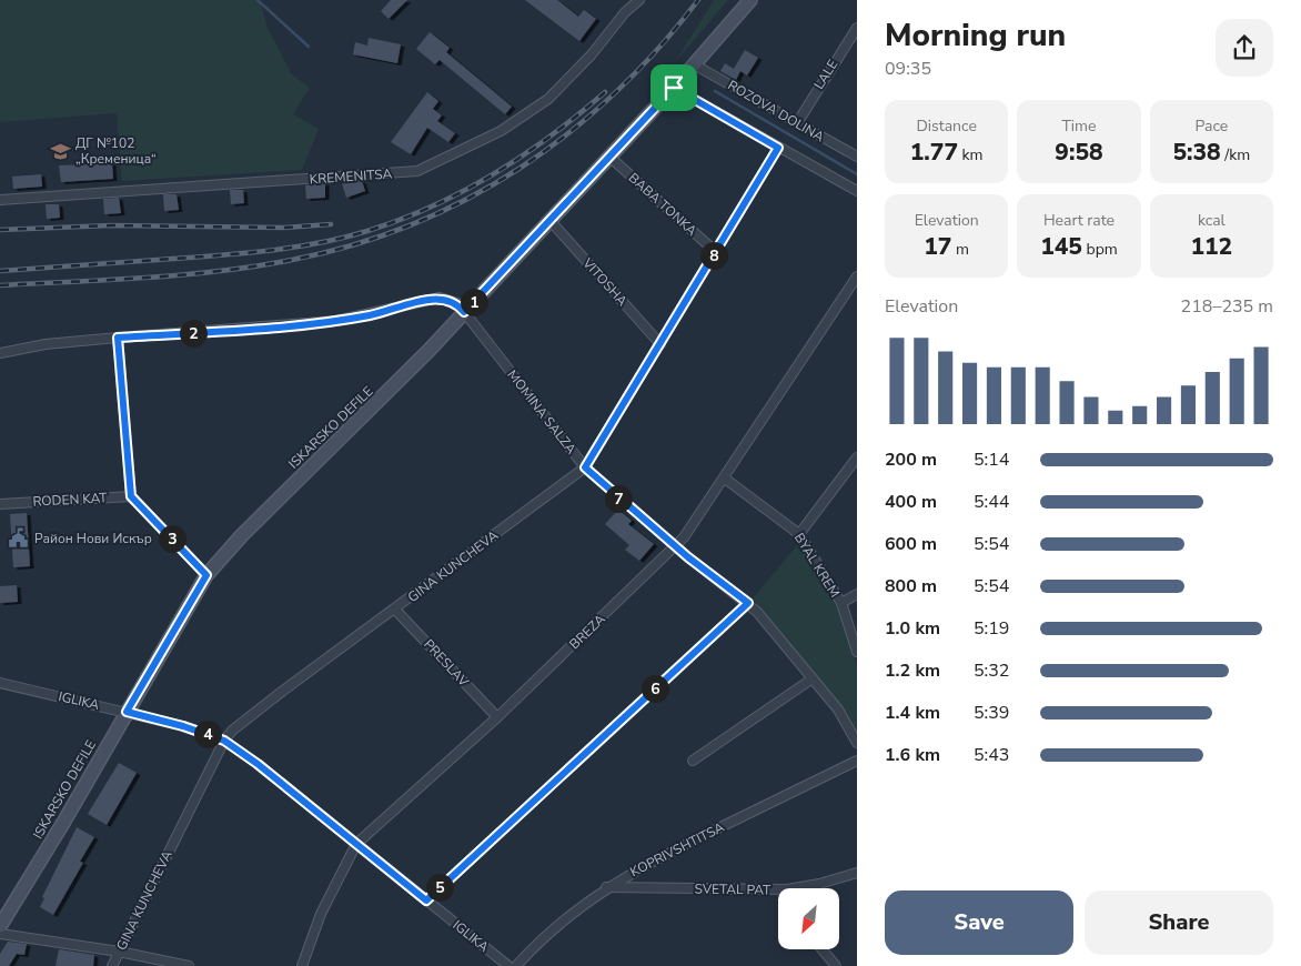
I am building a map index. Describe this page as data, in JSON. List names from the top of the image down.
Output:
{
  "streets": {
    "main road": ["ISKARSKO DEFILE"],
    "street": [
      "LALE",
      "ROZOVA DOLINA",
      "KREMENITSA",
      "BABA TONKA",
      "VITOSHA",
      "MOMINA SALZA",
      "RODEN KAT",
      "BYAL KREM",
      "GINA KUNCHEVA",
      "BREZA",
      "PRESLAV",
      "IGLIKA",
      "KOPRIVSHTITSA",
      "SVETAL PAT"
    ]
  },
  "crossings": [
    ["LALE", "ROZOVA DOLINA"],
    ["ROZOVA DOLINA", "ISKARSKO DEFILE"],
    ["BABA TONKA", "ISKARSKO DEFILE"],
    ["BABA TONKA", "GINA KUNCHEVA"],
    ["VITOSHA", "ISKARSKO DEFILE"],
    ["VITOSHA", "GINA KUNCHEVA"],
    ["MOMINA SALZA", "ISKARSKO DEFILE"],
    ["MOMINA SALZA", "GINA KUNCHEVA"],
    ["MOMINA SALZA", "BREZA"],
    ["ISKARSKO DEFILE", "IGLIKA"],
    ["BYAL KREM", "BREZA"],
    ["GINA KUNCHEVA", "PRESLAV"],
    ["GINA KUNCHEVA", "IGLIKA"],
    ["BREZA", "PRESLAV"],
    ["BREZA", "IGLIKA"],
    ["KOPRIVSHTITSA", "SVETAL PAT"]
  ],
  "places": {
    "school or university": ["ДГ №102 „Кременица“"],
    "public building": ["Район Нови Искър"]
  },
  "north": "bottom left",
  "page": {
    "heading": ["Morning run", "09:35"],
    "stats": [
      ["Distance", "1.77 km"],
      ["Time", "9:58"],
      ["Pace", "5:38 /km"],
      ["Elevation", "17 m"],
      ["Heart rate", "145 bpm"],
      ["kcal", "112"]
    ],
    "pins": [
      "8",
      "1",
      "2",
      "7",
      "3",
      "6",
      "4",
      "5"
    ],
    "chart": ["Elevation", "218–235 m"],
    "list": [
      {
        "name": "200 m",
        "note": "5:14"
      },
      {
        "name": "400 m",
        "note": "5:44"
      },
      {
        "name": "600 m",
        "note": "5:54"
      },
      {
        "name": "800 m",
        "note": "5:54"
      },
      {
        "name": "1.0 km",
        "note": "5:19"
      },
      {
        "name": "1.2 km",
        "note": "5:32"
      },
      {
        "name": "1.4 km",
        "note": "5:39"
      },
      {
        "name": "1.6 km",
        "note": "5:43"
      }
    ],
    "buttons": ["Save", "Share"]
  }
}
